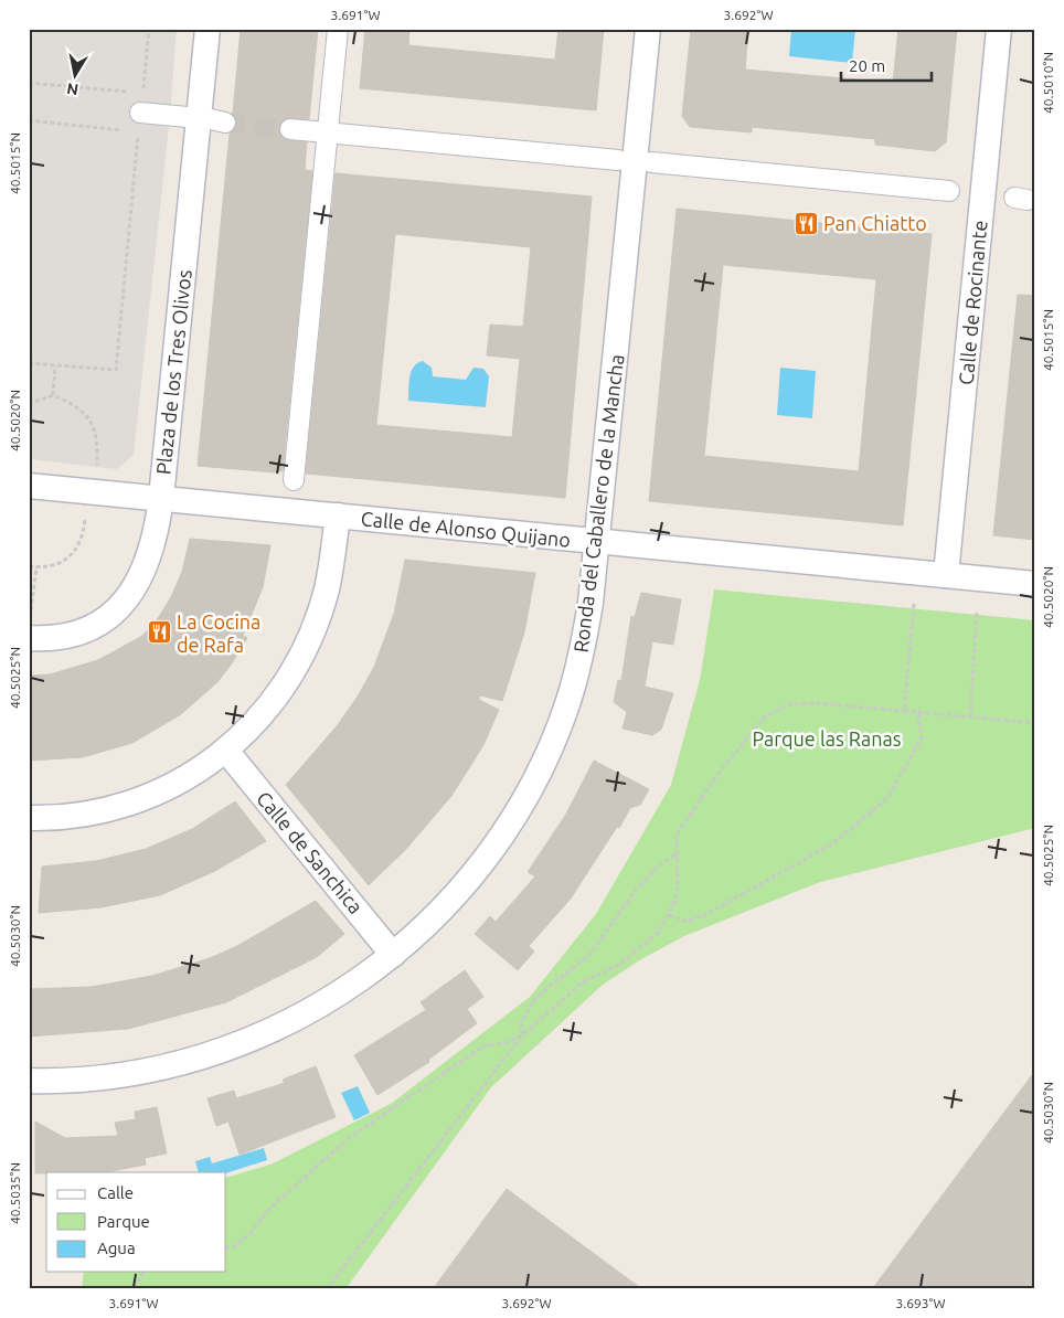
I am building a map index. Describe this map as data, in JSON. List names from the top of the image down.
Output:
{
  "streets": {
    "street": [
      "Calle de Rocinante",
      "Plaza de los Tres Olivos",
      "Ronda del Caballero de la Mancha",
      "Calle de Alonso Quijano",
      "Calle de Sanchica"
    ]
  },
  "crossings": [
    ["Calle de Rocinante", "Calle de Alonso Quijano"],
    ["Plaza de los Tres Olivos", "Calle de Alonso Quijano"],
    ["Ronda del Caballero de la Mancha", "Calle de Alonso Quijano"],
    ["Ronda del Caballero de la Mancha", "Calle de Sanchica"]
  ],
  "parks": ["Parque las Ranas"],
  "places": {
    "restaurant": ["Pan Chiatto", "La Cocina de Rafa"]
  },
  "legend": ["Calle", "Parque", "Agua"],
  "scale_bar": "20 m",
  "north": "bottom",
  "coordinates": [
    "3.691°W",
    "3.692°W",
    "40.5010°N",
    "40.5015°N",
    "40.5020°N",
    "40.5025°N",
    "40.5030°N",
    "40.5035°N",
    "3.693°W"
  ]
}
